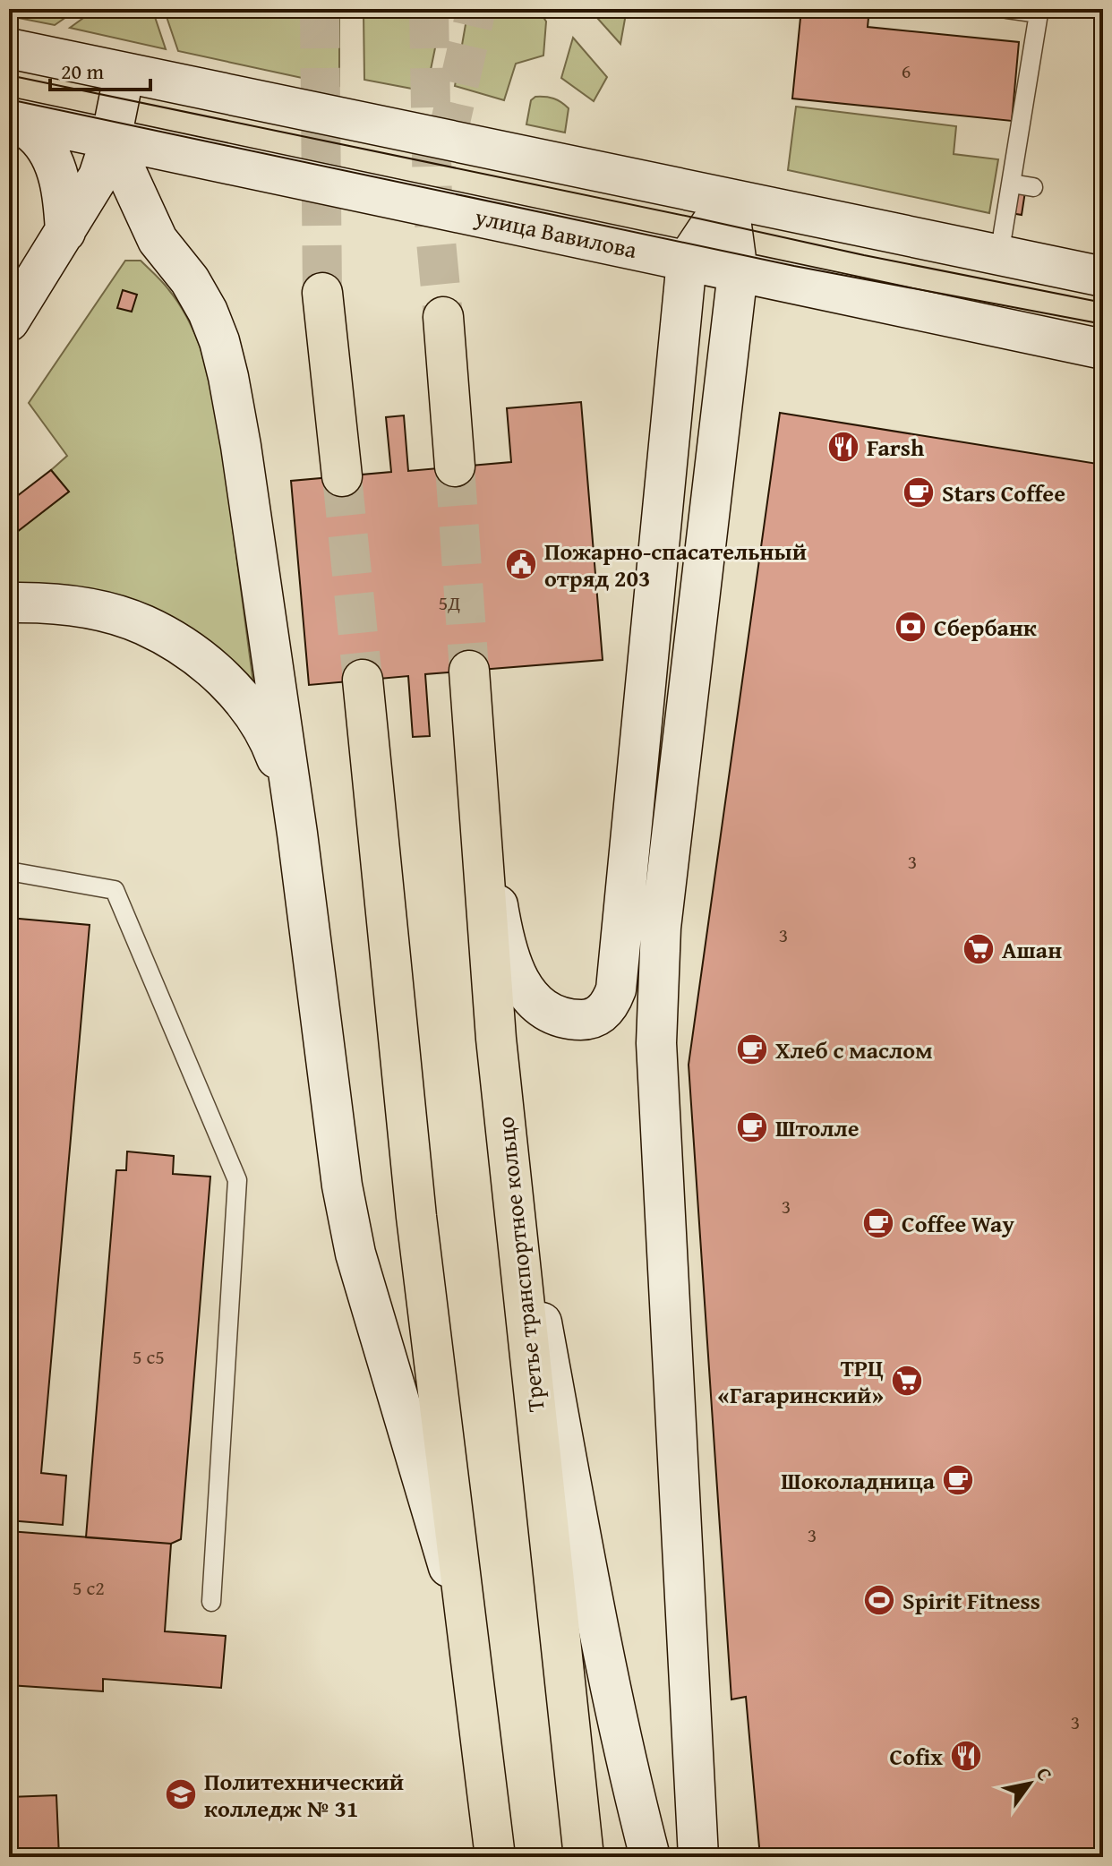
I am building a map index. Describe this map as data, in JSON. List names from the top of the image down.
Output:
{
  "streets": {
    "main road": ["улица Вавилова", "Третье транспортное кольцо"]
  },
  "places": {
    "restaurant": ["Farsh", "Cofix"],
    "cafe": [
      "Stars Coffee",
      "Хлеб с маслом",
      "Штолле",
      "Coffee Way",
      "Шоколадница"
    ],
    "public building": ["Пожарно-спасательный отряд 203"],
    "bank": ["Сбербанк"],
    "supermarket": ["Ашан", "ТРЦ «Гагаринский»"],
    "sports": ["Spirit Fitness"],
    "school or university": ["Политехнический колледж № 31"]
  },
  "house_numbers": [
    "6",
    "5Д",
    "3",
    "3",
    "3",
    "5 с5",
    "3",
    "5 с2",
    "3"
  ],
  "scale_bar": "20 m",
  "north": "top right"
}
